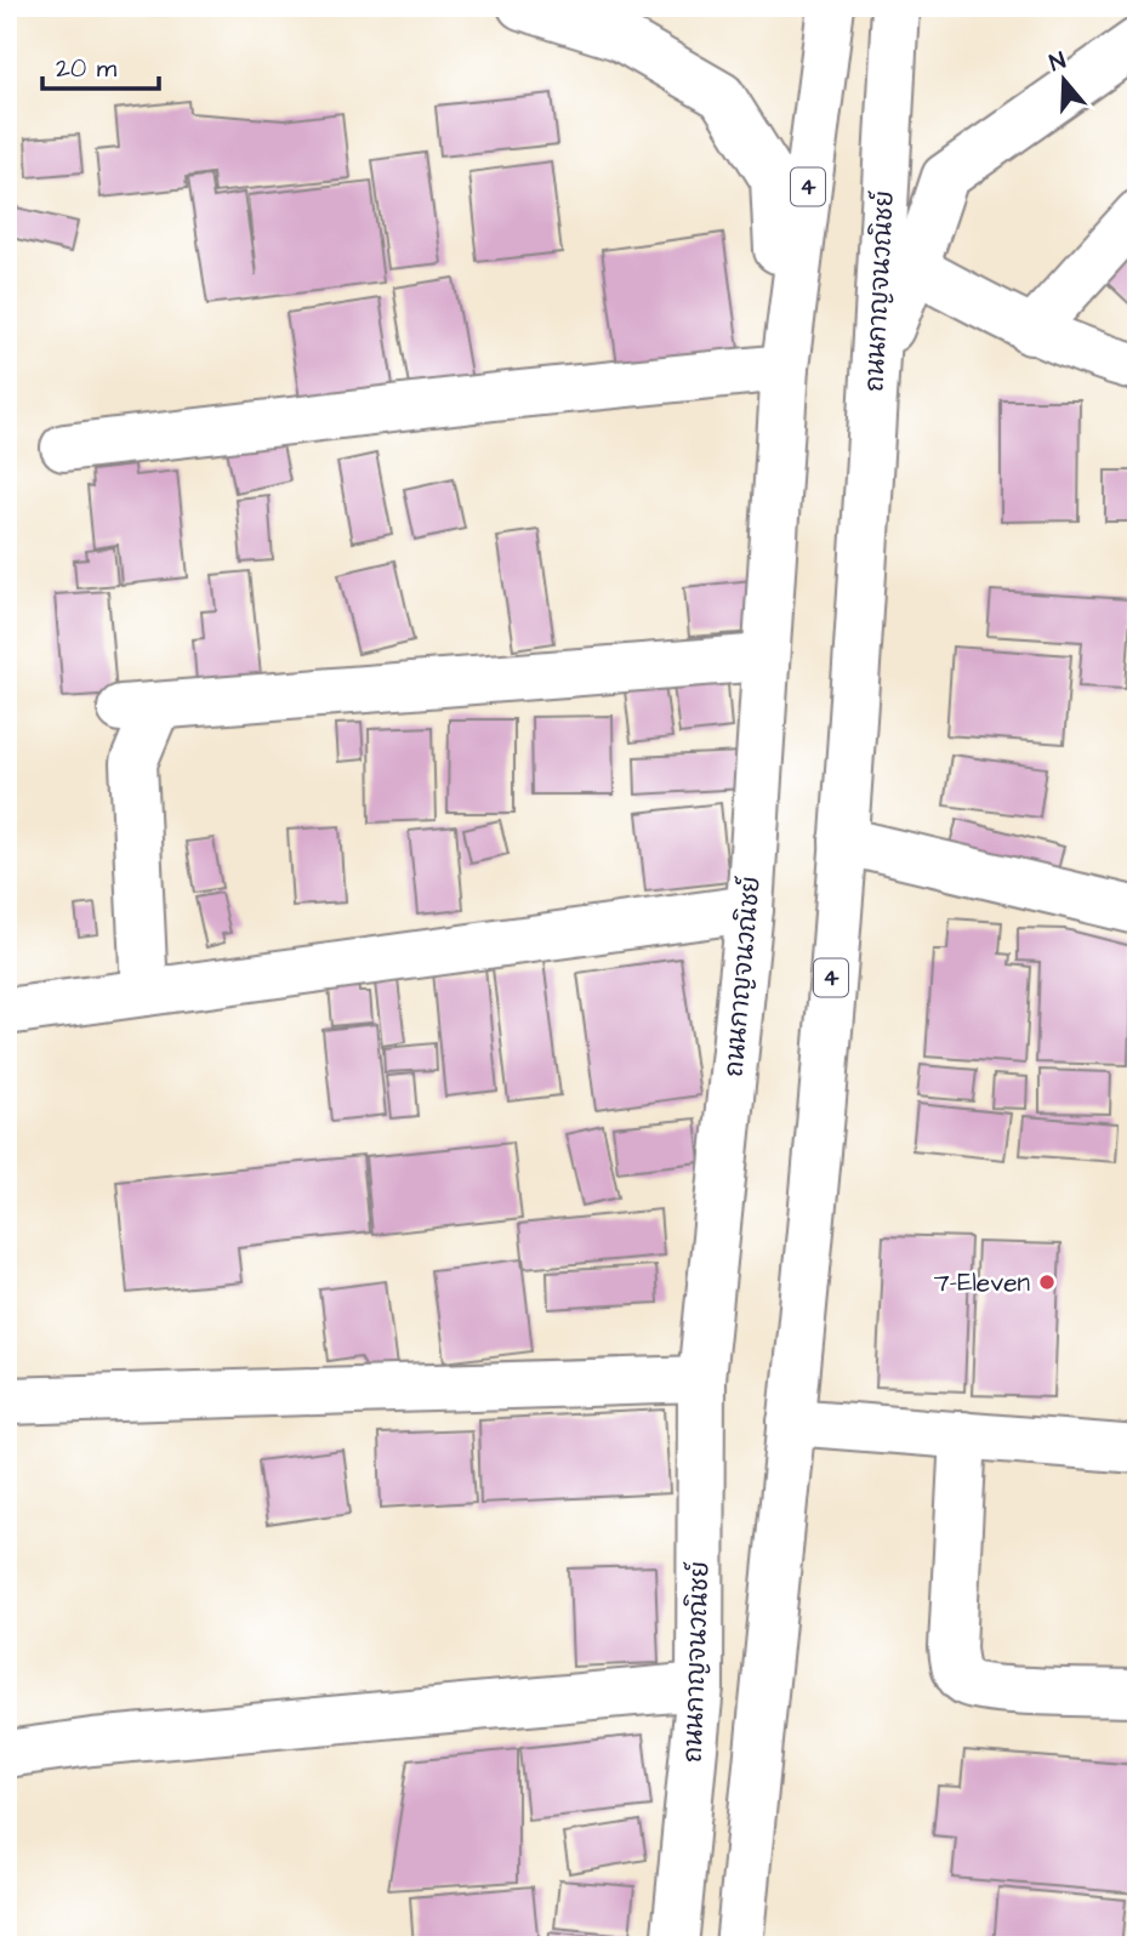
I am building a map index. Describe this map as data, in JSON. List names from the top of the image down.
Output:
{
  "streets": {
    "main road": ["4", "ถนนกาญจนวณิชย์"]
  },
  "places": ["7-Eleven"],
  "scale_bar": "20 m",
  "north": "top"
}
